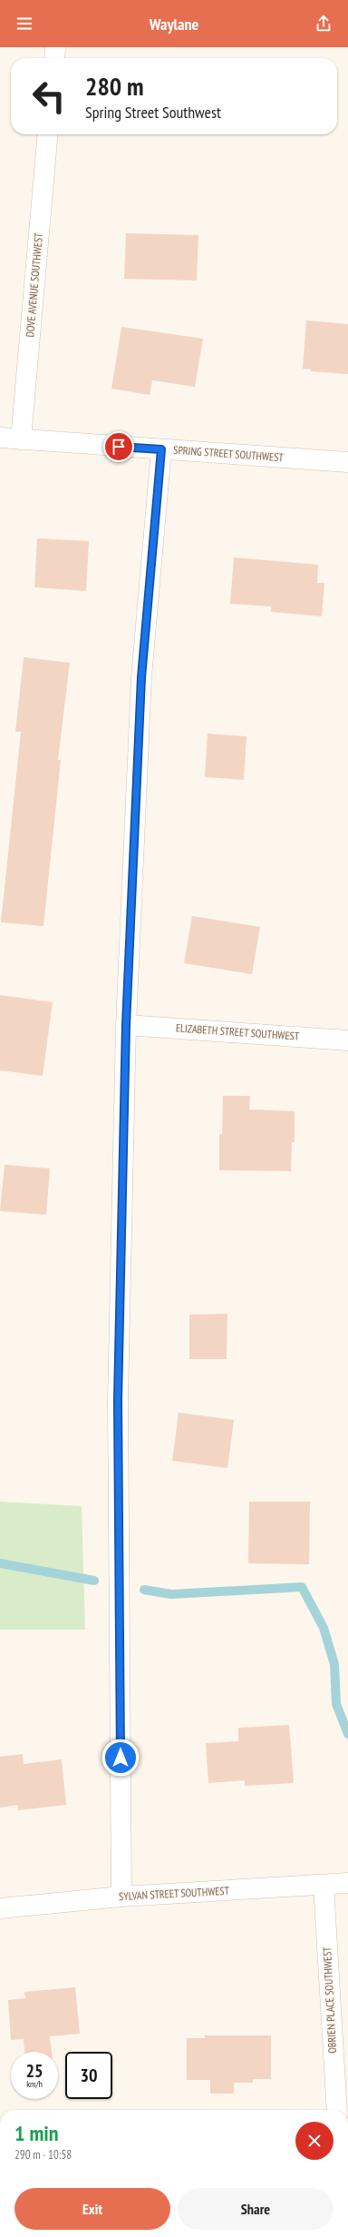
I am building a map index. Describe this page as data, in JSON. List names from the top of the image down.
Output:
{
  "streets": {
    "street": [
      "DOVE AVENUE SOUTHWEST",
      "SPRING STREET SOUTHWEST",
      "ELIZABETH STREET SOUTHWEST",
      "SYLVAN STREET SOUTHWEST",
      "OBRIEN PLACE SOUTHWEST"
    ]
  },
  "crossings": [
    ["DOVE AVENUE SOUTHWEST", "SPRING STREET SOUTHWEST"],
    ["SYLVAN STREET SOUTHWEST", "OBRIEN PLACE SOUTHWEST"]
  ],
  "page": {
    "header": "Waylane",
    "turn": ["280 m", "Spring Street Southwest"],
    "speed": "25 km/h",
    "limit": "30",
    "heading": ["1 min", "290 m · 10:58"],
    "buttons": ["Exit", "Share"]
  }
}
